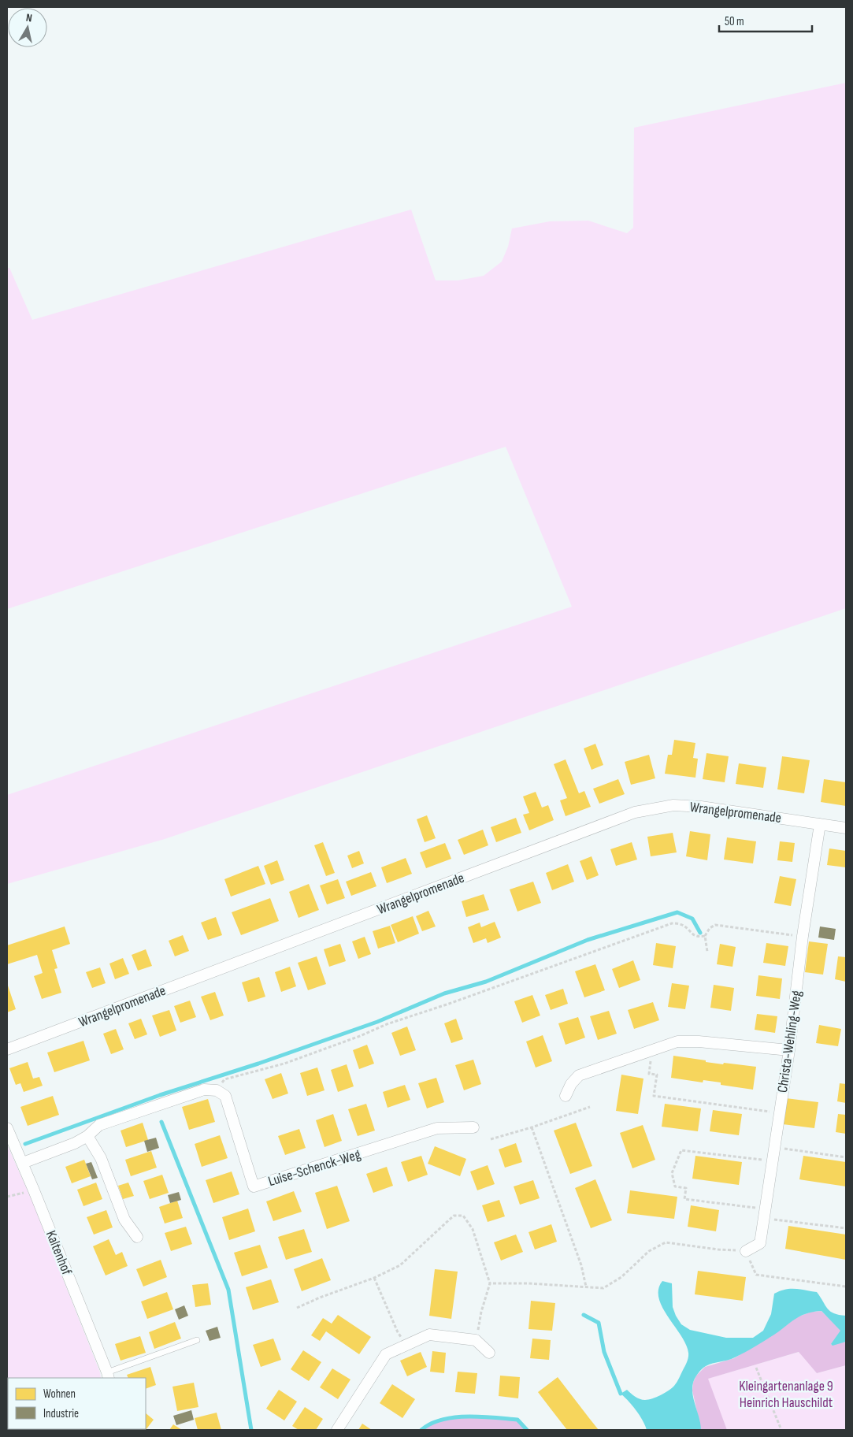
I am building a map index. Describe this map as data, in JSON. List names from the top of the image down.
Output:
{
  "streets": {
    "street": [
      "Wrangelpromenade",
      "Christa-Wehling-Weg",
      "Luise-Schenck-Weg",
      "Kaltenhof"
    ]
  },
  "crossings": [
    ["Wrangelpromenade", "Christa-Wehling-Weg"]
  ],
  "parks": ["Kleingartenanlage 9 Heinrich Hauschildt"],
  "legend": ["Wohnen", "Industrie"],
  "scale_bar": "50 m",
  "north": "top"
}
